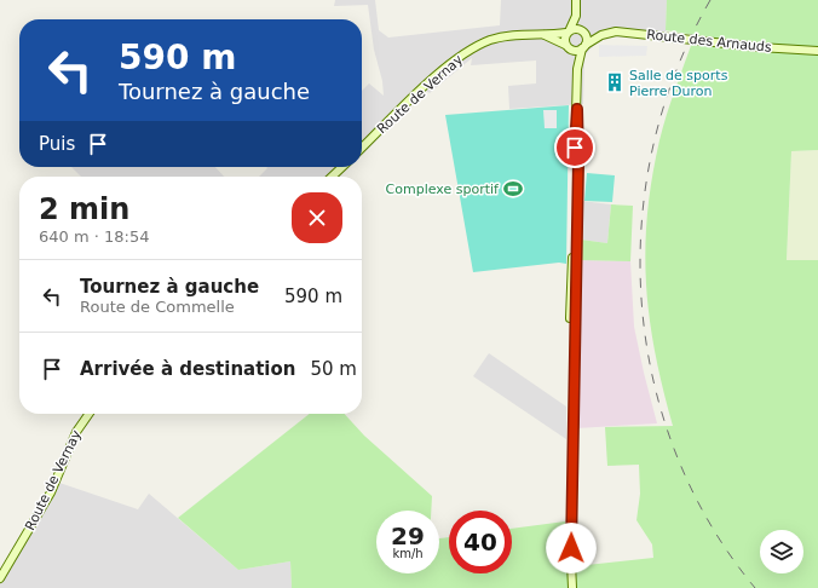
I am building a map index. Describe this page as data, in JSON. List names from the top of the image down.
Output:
{
  "streets": {
    "street": ["Route des Arnauds", "Route de Vernay"]
  },
  "crossings": [
    ["Route des Arnauds", "Route de Vernay"]
  ],
  "places": {
    "building": ["Salle de sports Pierre Duron"],
    "sports": ["Complexe sportif"]
  },
  "page": {
    "turn": ["590 m", "Tournez à gauche"],
    "then": "Puis",
    "heading": ["2 min", "640 m · 18:54"],
    "list": [
      {
        "name": "Tournez à gauche",
        "note": "Route de Commelle",
        "value": "590 m"
      },
      {
        "name": "Arrivée à destination",
        "value": "50 m"
      }
    ],
    "speed": "29 km/h",
    "limit": "40"
  }
}
